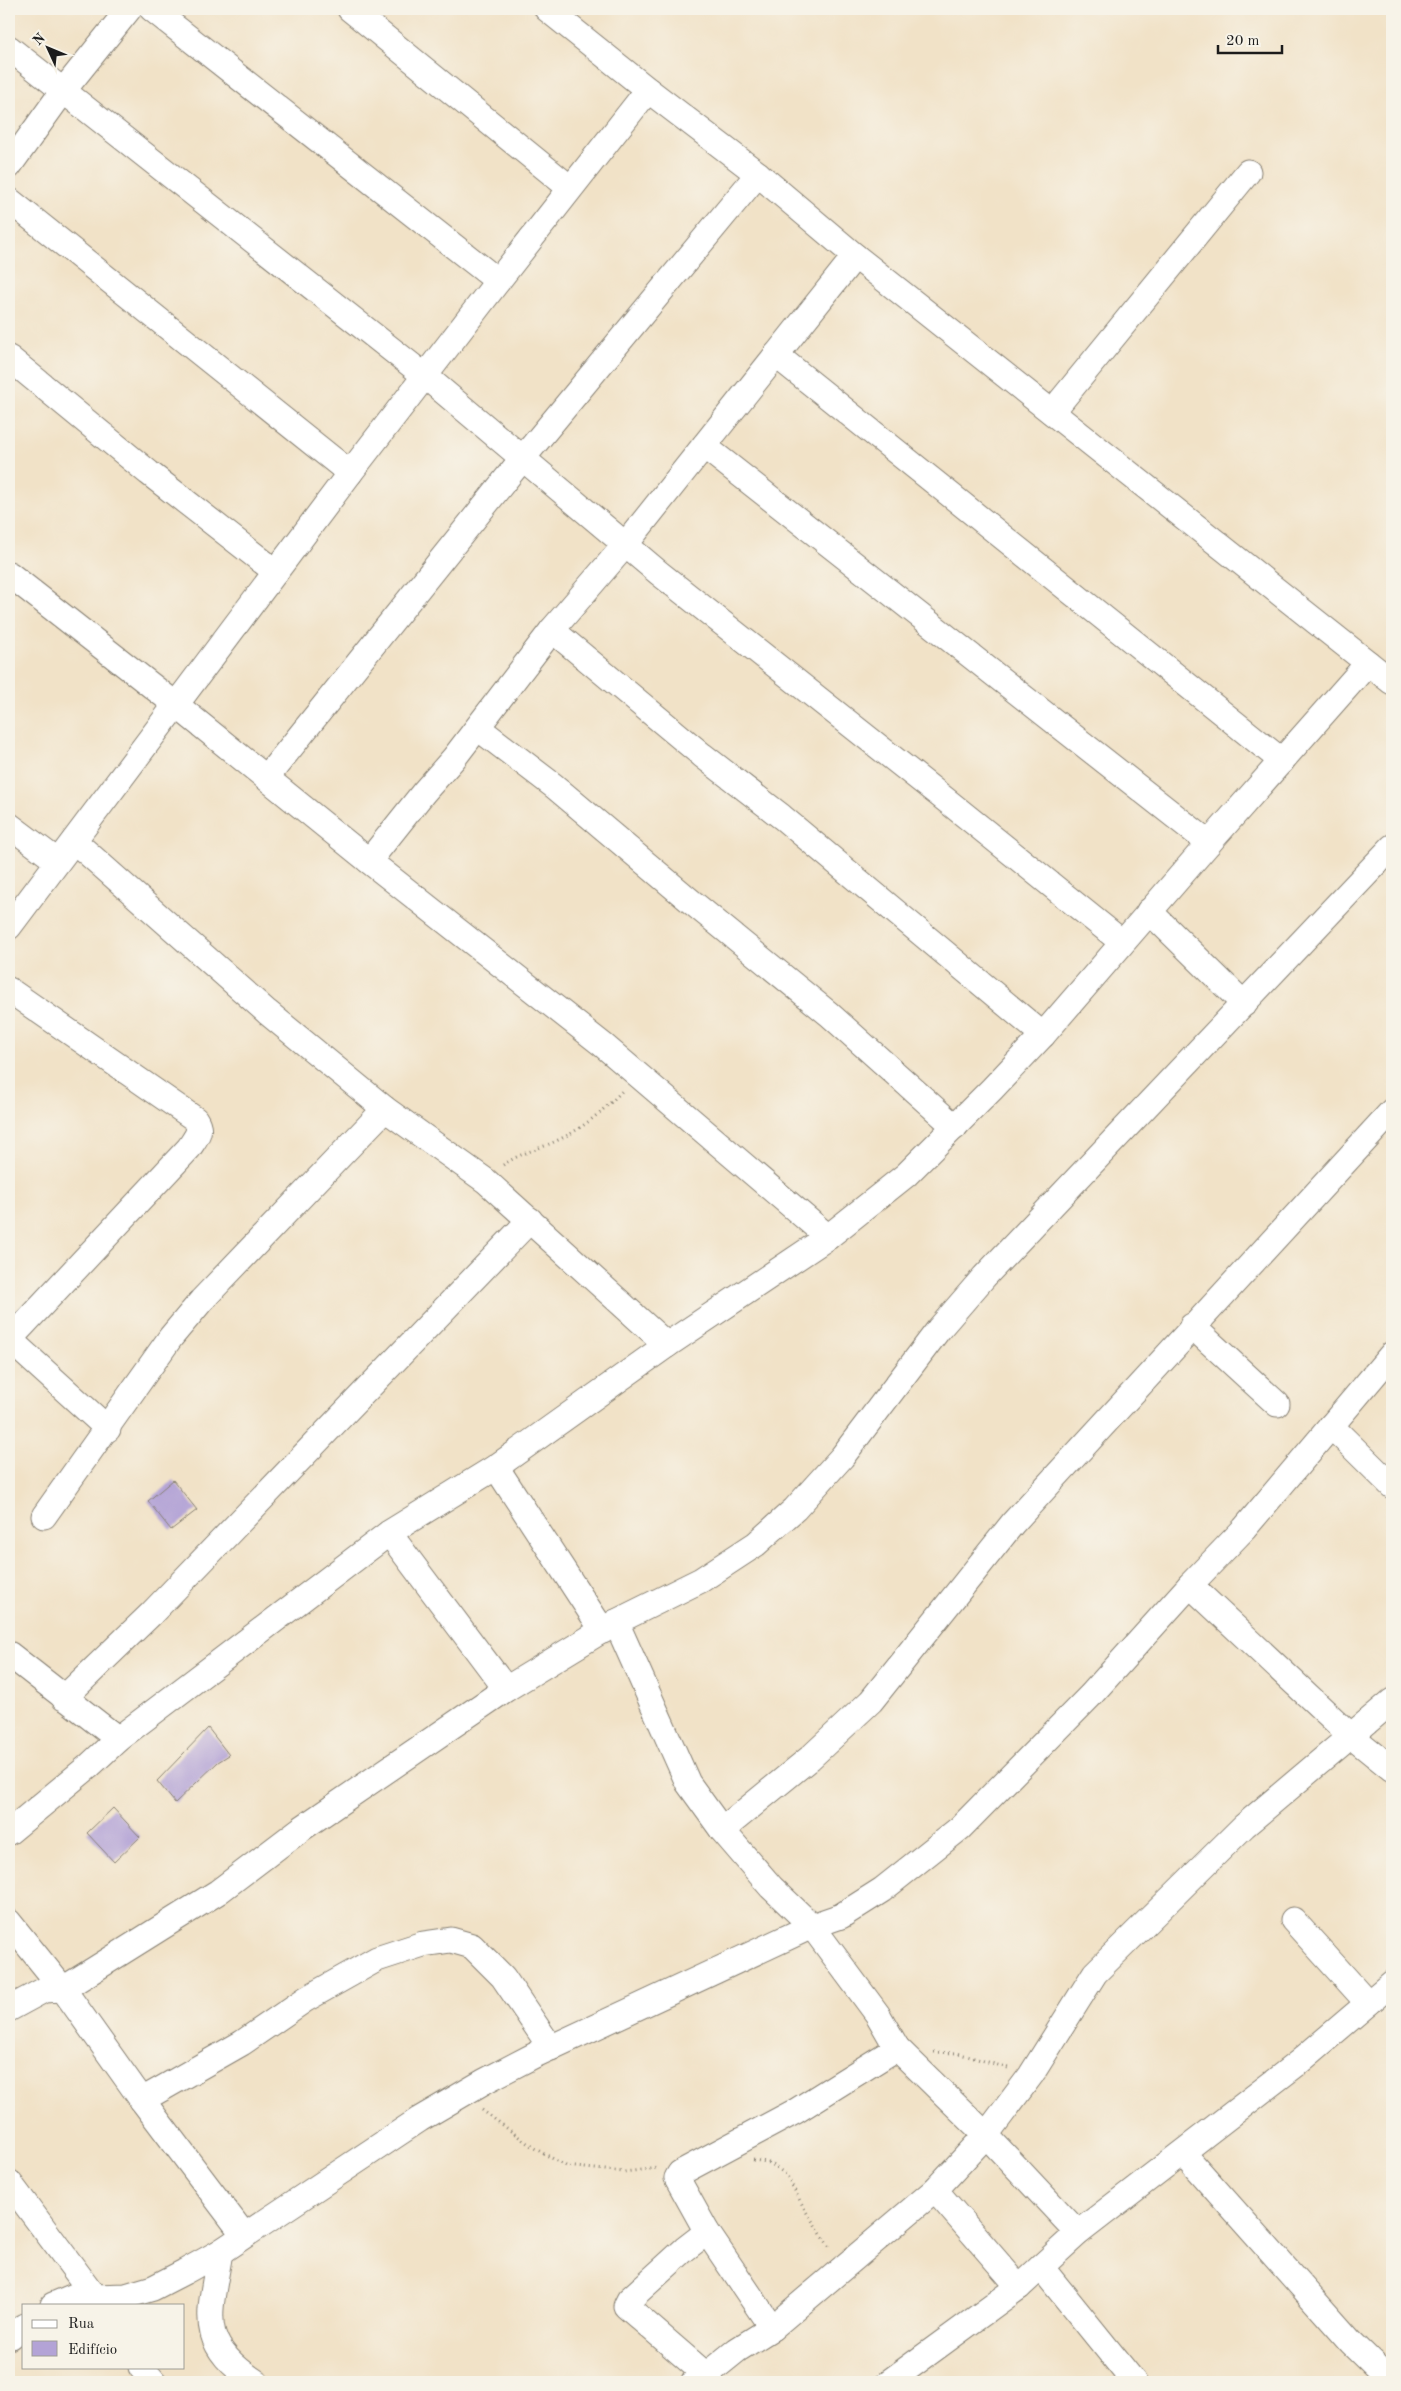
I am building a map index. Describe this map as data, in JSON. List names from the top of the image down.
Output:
{
  "legend": ["Rua", "Edifício"],
  "scale_bar": "20 m",
  "north": "top left"
}
